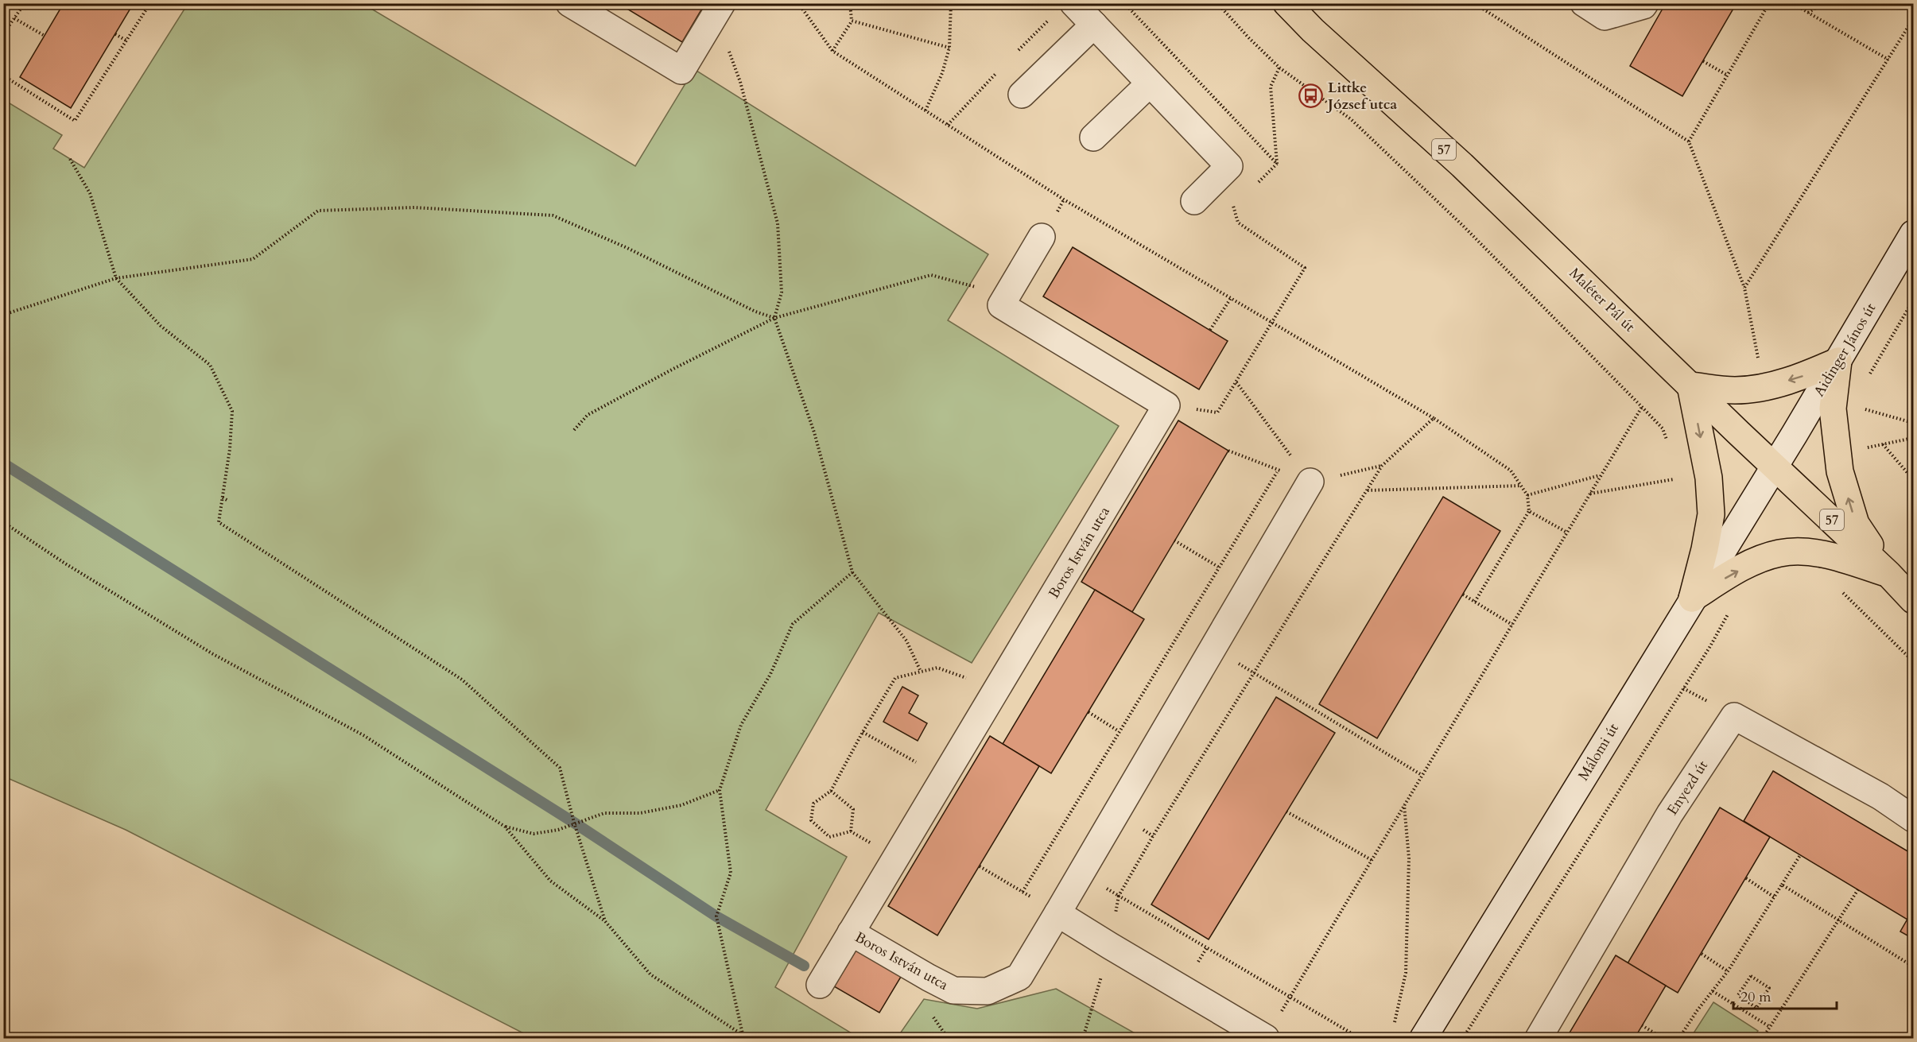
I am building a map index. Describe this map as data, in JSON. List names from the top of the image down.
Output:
{
  "streets": {
    "main road": ["57", "Maléter Pál út"],
    "street": [
      "Aidinger János út",
      "Boros István utca",
      "Málomi út",
      "Enyezd út"
    ]
  },
  "crossings": [
    ["Maléter Pál út", "Aidinger János út"],
    ["Maléter Pál út", "Málomi út"],
    ["Aidinger János út", "Málomi út"]
  ],
  "places": {
    "bus stop": ["Littke József utca"]
  },
  "scale_bar": "20 m"
}
